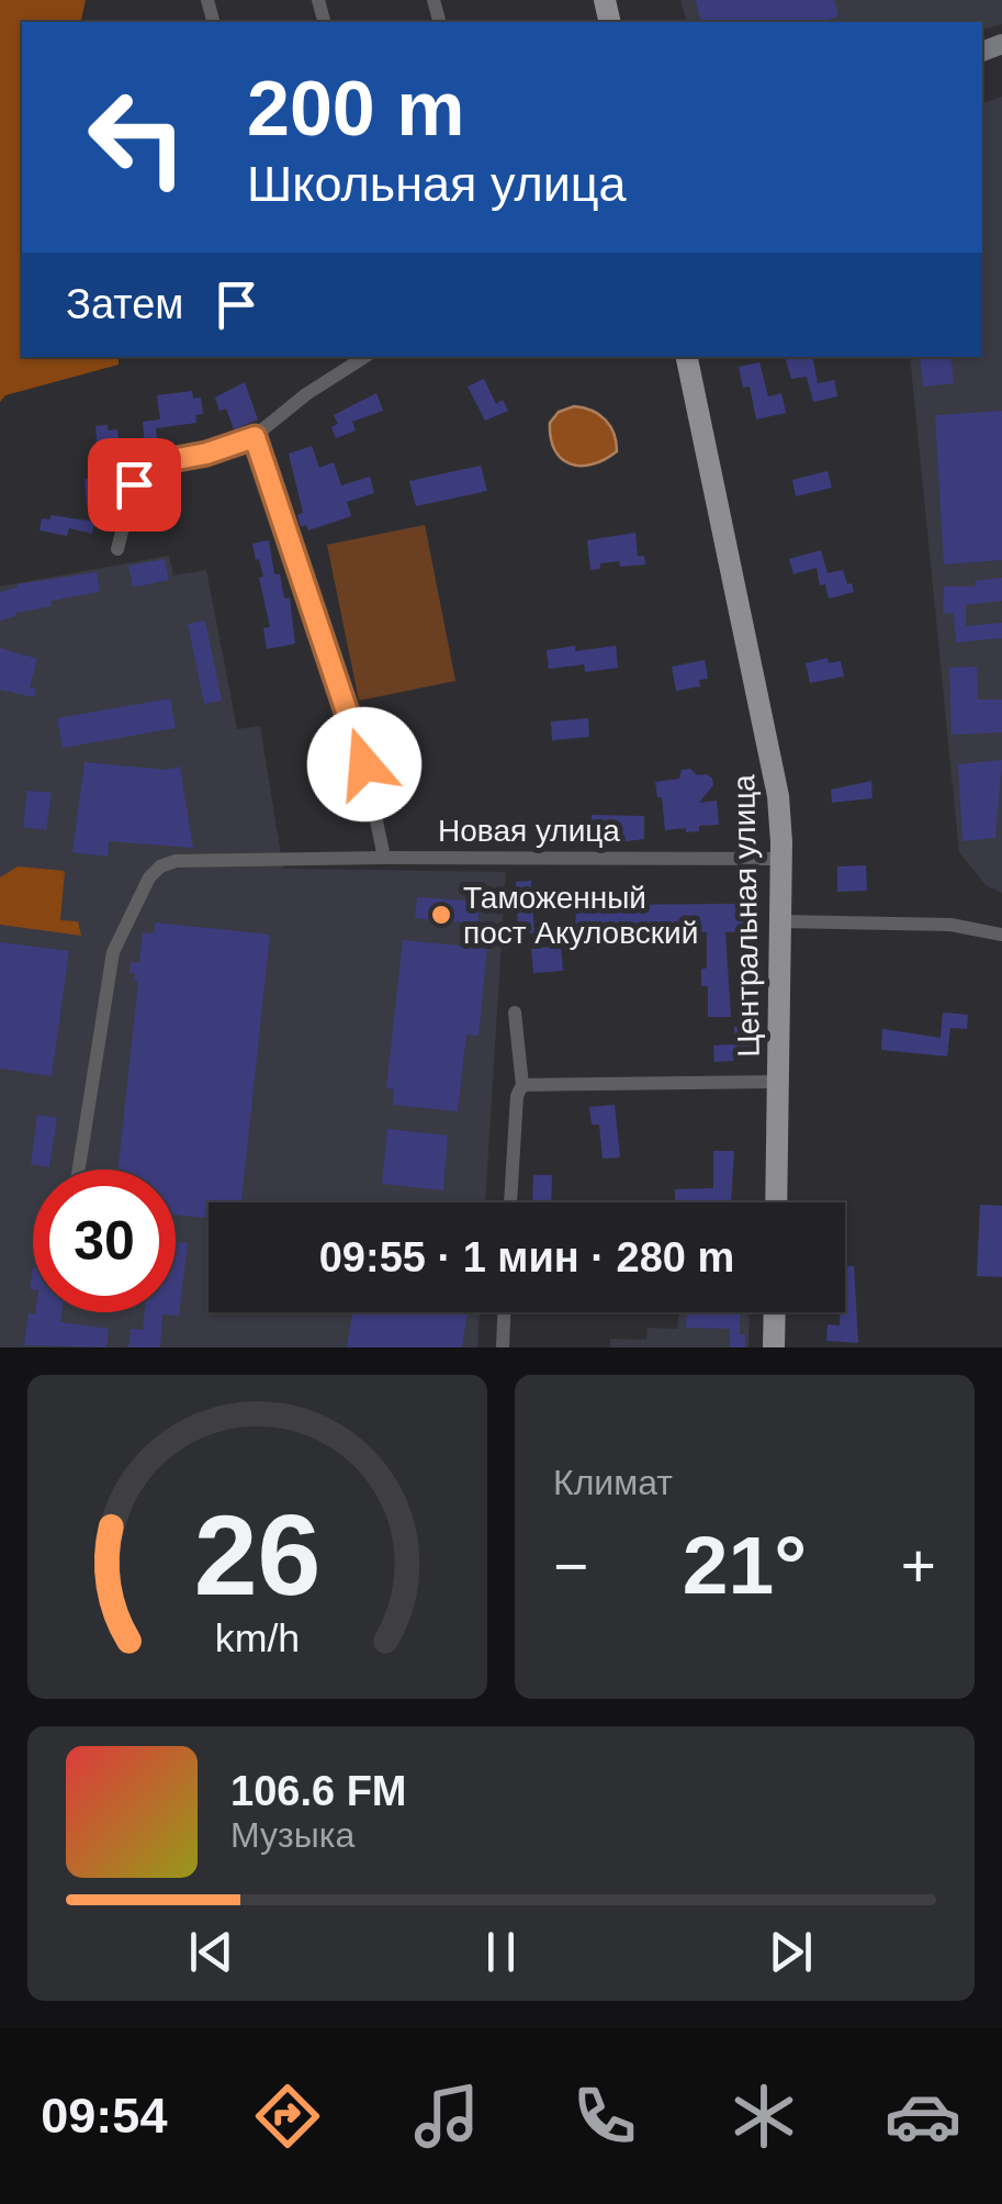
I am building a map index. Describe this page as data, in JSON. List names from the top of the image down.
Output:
{
  "streets": {
    "main road": ["Центральная улица"],
    "street": ["Новая улица"]
  },
  "crossings": [
    ["Новая улица", "Центральная улица"]
  ],
  "places": ["Таможенный пост Акуловский"],
  "page": {
    "turn": ["200 m", "Школьная улица"],
    "then": "Затем",
    "limit": "30",
    "trip": "09:55 · 1 мин · 280 m",
    "tile": "Климат",
    "heat": ["−", "21°", "+"],
    "song": ["106.6 FM", "Музыка"],
    "tabs": "09:54",
    "gauge": ["26", "km/h"]
  }
}
